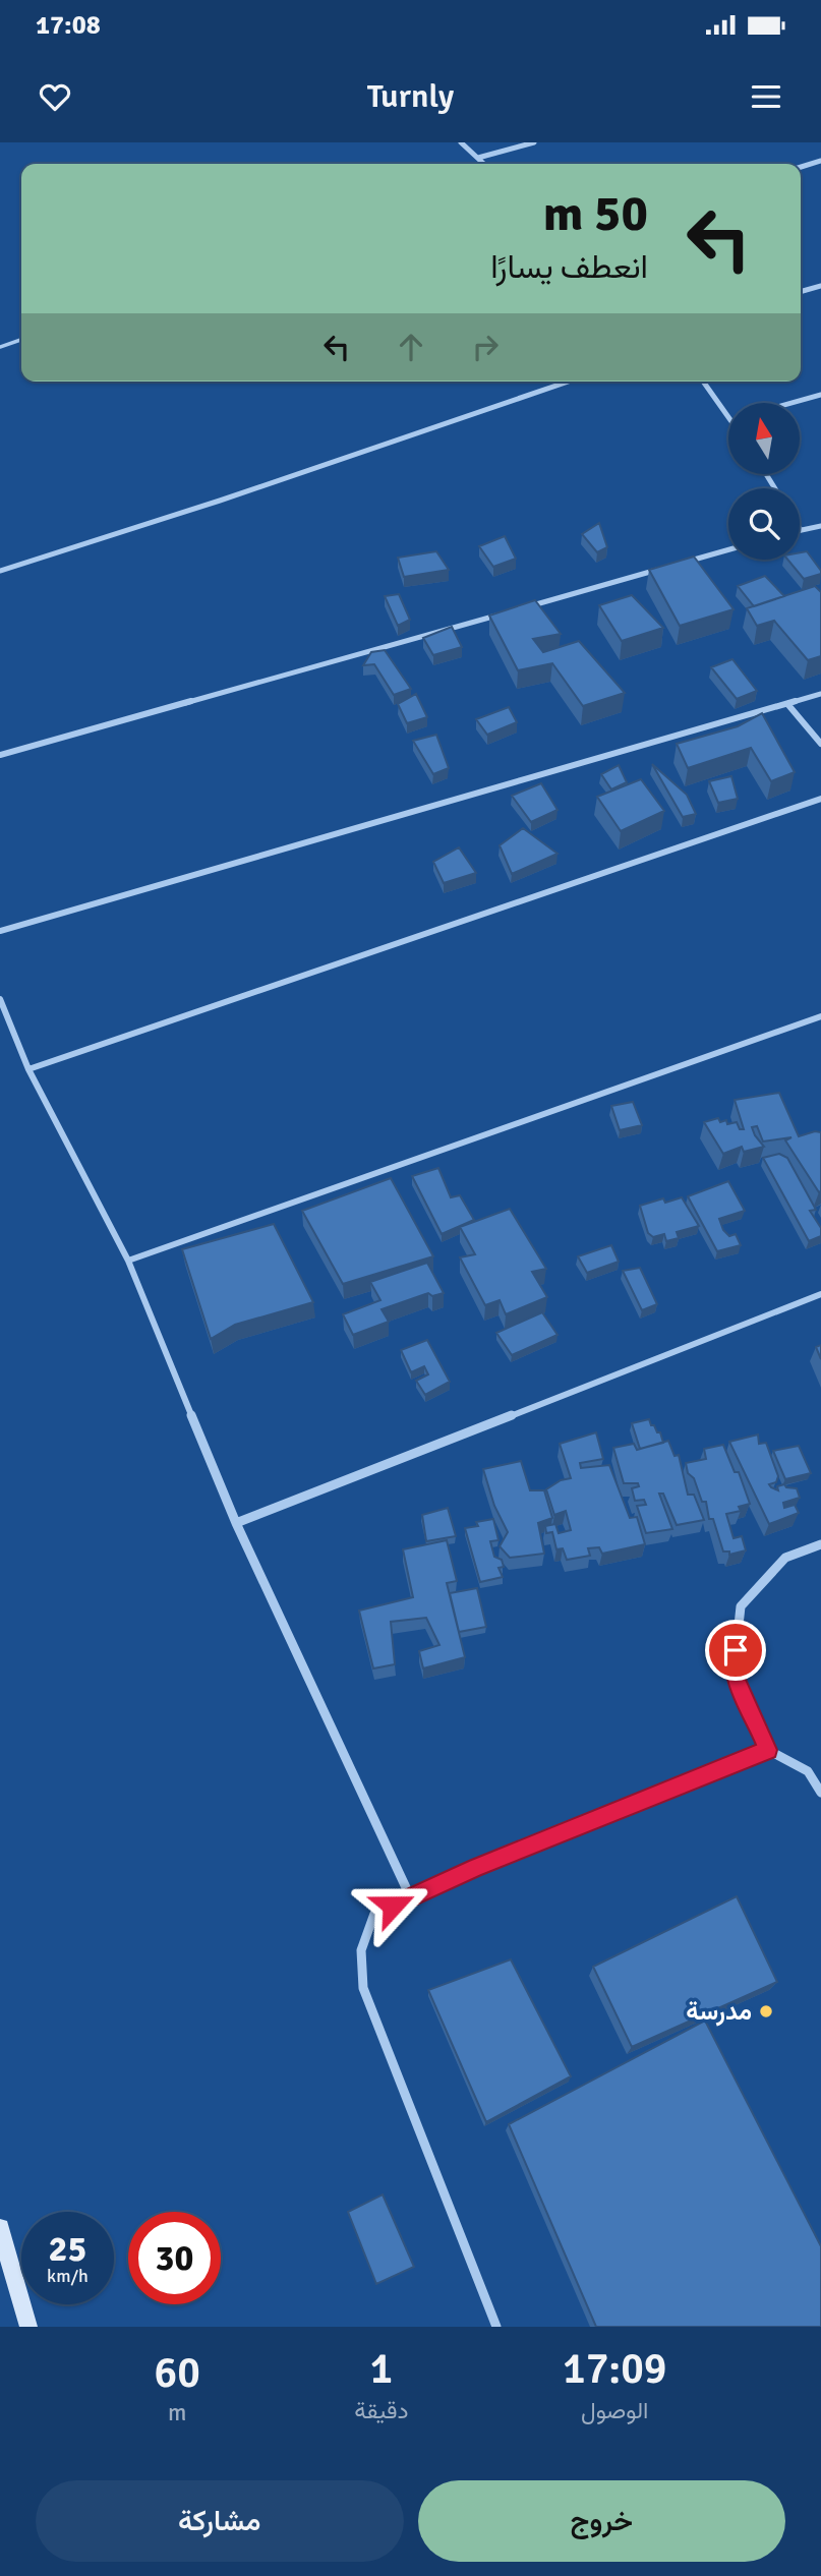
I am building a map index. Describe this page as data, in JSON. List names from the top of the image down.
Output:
{
  "places": ["مدرسة"],
  "north": "top",
  "page": {
    "status": "17:08",
    "header": "Turnly",
    "turn": ["50 m", "انعطف يسارًا"],
    "speed": "25 km/h",
    "limit": "30",
    "eta": [
      "17:09",
      "الوصول",
      "1",
      "دقيقة",
      "60",
      "m"
    ],
    "buttons": ["خروج", "مشاركة"]
  }
}
